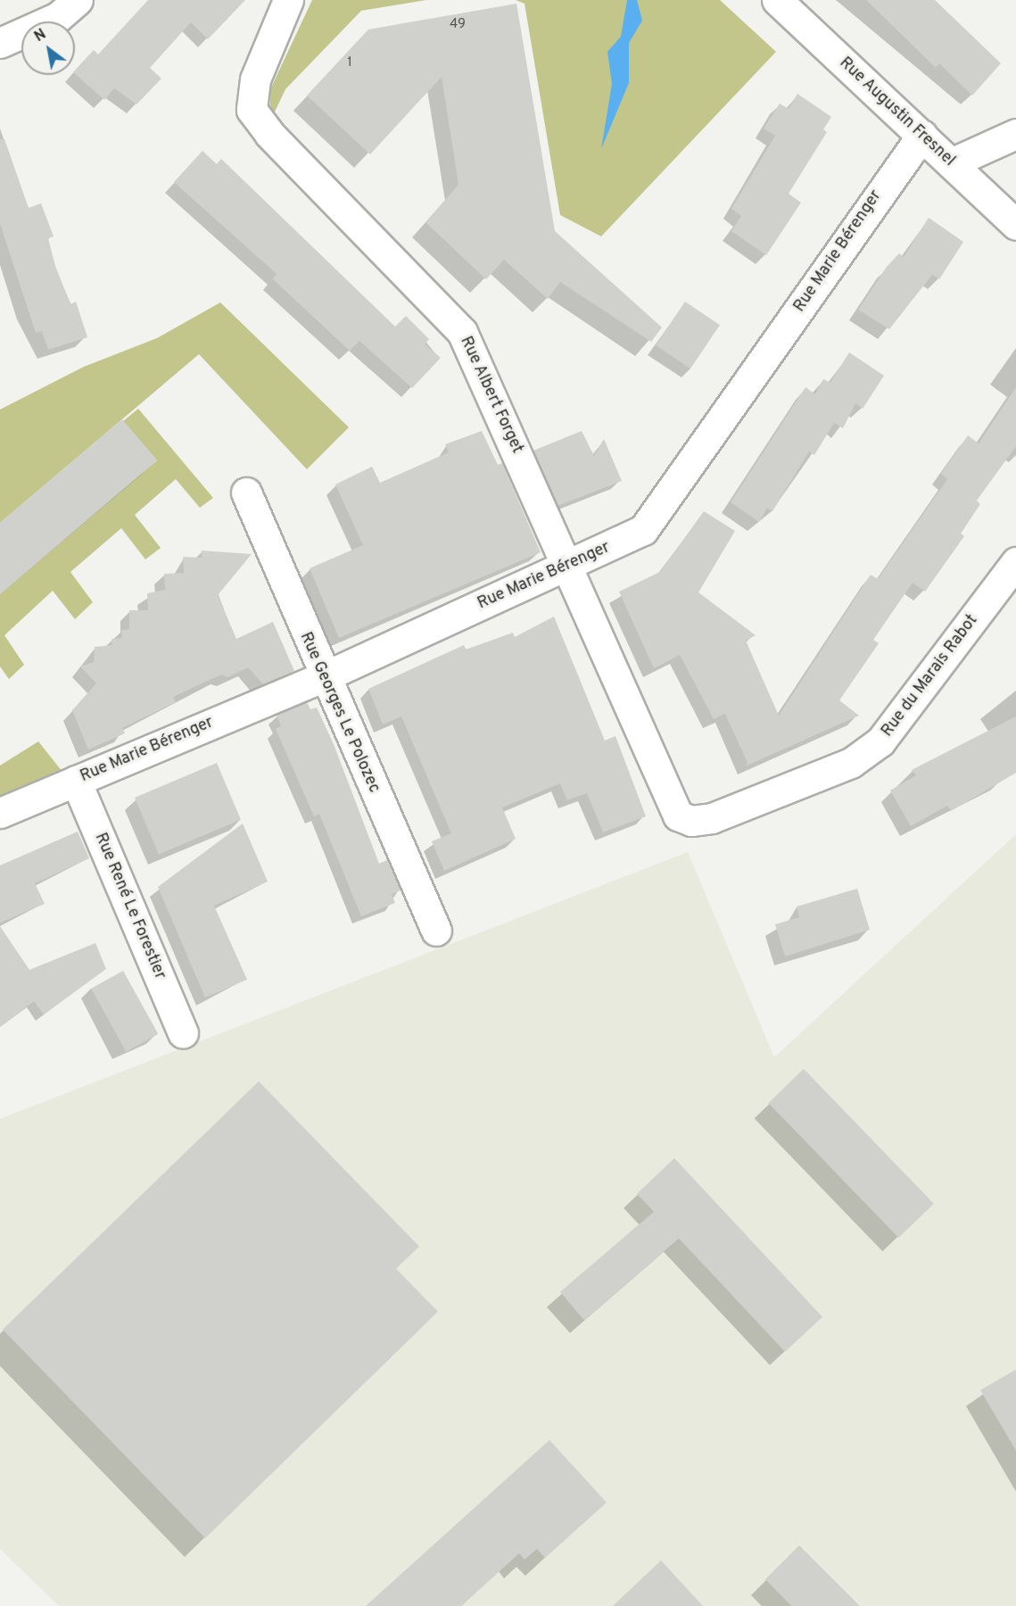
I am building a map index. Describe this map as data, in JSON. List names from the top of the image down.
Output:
{
  "streets": {
    "street": [
      "Rue Augustin Fresnel",
      "Rue Marie Bérenger",
      "Rue Albert Forget",
      "Rue du Marais Rabot",
      "Rue Georges Le Polozec",
      "Rue René Le Forestier"
    ]
  },
  "crossings": [
    ["Rue Augustin Fresnel", "Rue Marie Bérenger"],
    ["Rue Marie Bérenger", "Rue Albert Forget"],
    ["Rue Marie Bérenger", "Rue Georges Le Polozec"],
    ["Rue Marie Bérenger", "Rue René Le Forestier"],
    ["Rue Albert Forget", "Rue du Marais Rabot"]
  ],
  "house_numbers": ["49", "1"],
  "north": "top left"
}
